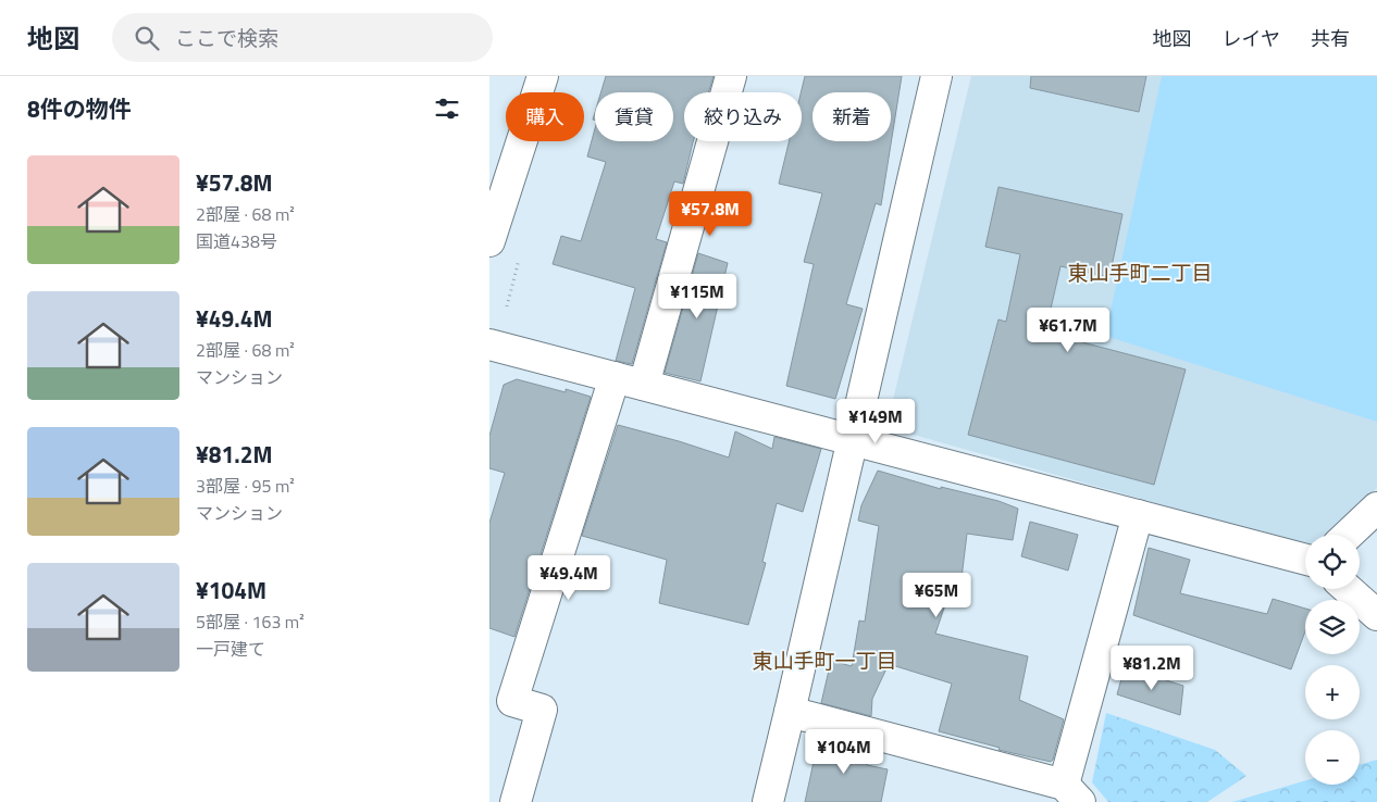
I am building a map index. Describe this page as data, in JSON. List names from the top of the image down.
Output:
{
  "districts": ["東山手町二丁目", "東山手町一丁目"],
  "page": {
    "header": "地図",
    "search": "ここで検索",
    "nav": ["地図", "レイヤ", "共有"],
    "heading": "8件の物件",
    "chip": [
      "購入",
      "賃貸",
      "絞り込み",
      "新着"
    ],
    "list": [
      {
        "name": "¥57.8M",
        "note": "2部屋 · 68 m² · 国道438号"
      },
      {
        "name": "¥49.4M",
        "note": "2部屋 · 68 m² · マンション"
      },
      {
        "name": "¥81.2M",
        "note": "3部屋 · 95 m² · マンション"
      },
      {
        "name": "¥104M",
        "note": "5部屋 · 163 m² · 一戸建て"
      }
    ],
    "price": [
      "¥57.8M",
      "¥115M",
      "¥61.7M",
      "¥149M",
      "¥49.4M",
      "¥65M",
      "¥81.2M",
      "¥104M"
    ],
    "map_buttons": ["+", "−"]
  }
}
